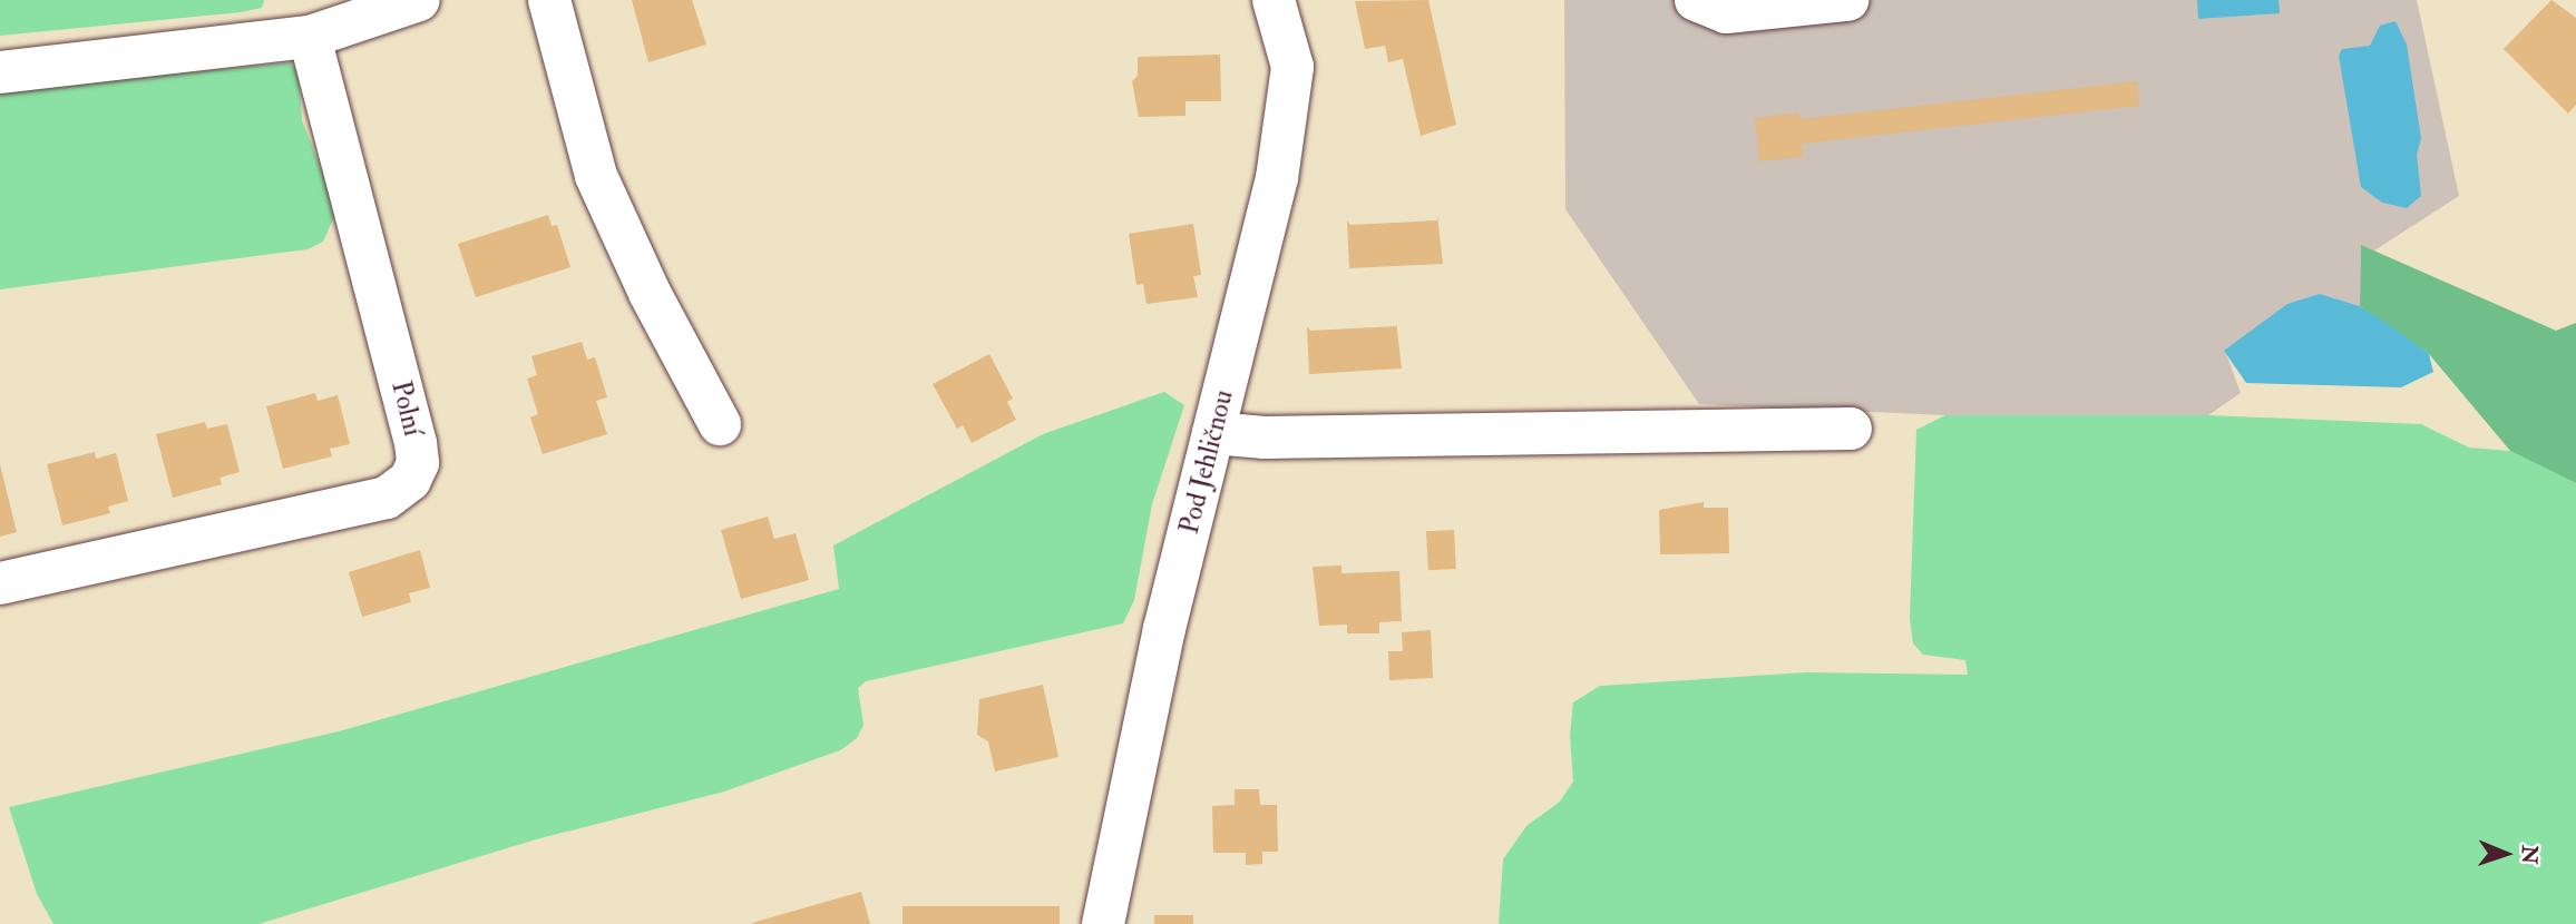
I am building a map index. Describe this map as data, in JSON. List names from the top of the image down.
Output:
{
  "streets": {
    "street": ["Polní", "Pod Jehličnou"]
  },
  "north": "right"
}
